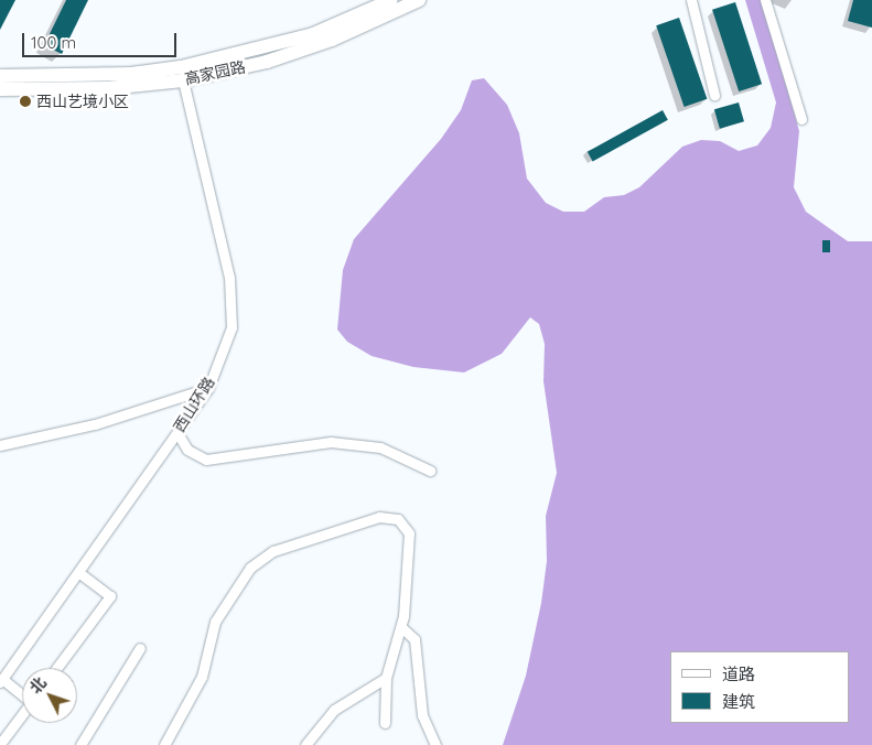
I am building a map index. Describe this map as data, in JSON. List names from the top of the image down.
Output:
{
  "streets": {
    "main road": ["高家园路"],
    "street": ["西山环路"]
  },
  "crossings": [
    ["高家园路", "西山环路"]
  ],
  "places": ["西山艺境小区"],
  "legend": ["道路", "建筑"],
  "scale_bar": "100 m",
  "north": "top left"
}
